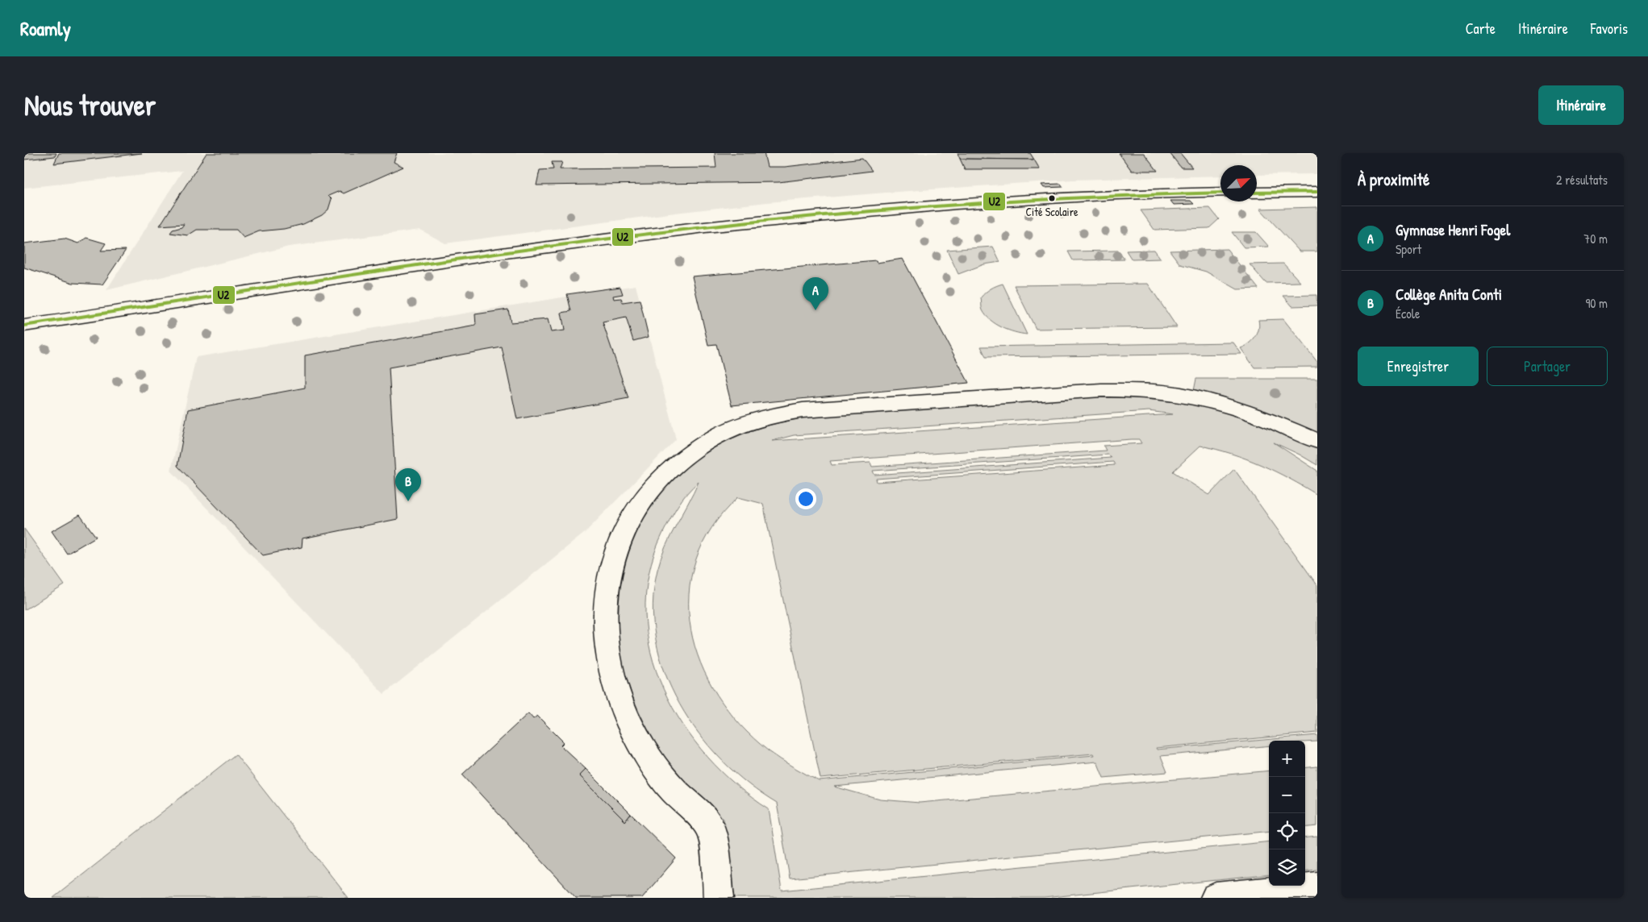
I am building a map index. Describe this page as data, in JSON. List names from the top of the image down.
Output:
{
  "places": ["Cité Scolaire"],
  "lines": ["transit line U2"],
  "north": "top right",
  "page": {
    "header": "Roamly",
    "nav": ["Carte", "Itinéraire", "Favoris"],
    "buttons": [
      "Itinéraire",
      ["Enregistrer", "Partager"]
    ],
    "title": "Nous trouver",
    "heading": ["À proximité", "2 résultats"],
    "list": [
      {
        "mark": "A",
        "name": "Gymnase Henri Fogel",
        "note": "Sport",
        "value": "70 m"
      },
      {
        "mark": "B",
        "name": "Collège Anita Conti",
        "note": "École",
        "value": "90 m"
      }
    ],
    "pins": ["A", "B"],
    "map_buttons": ["+", "−"]
  }
}
